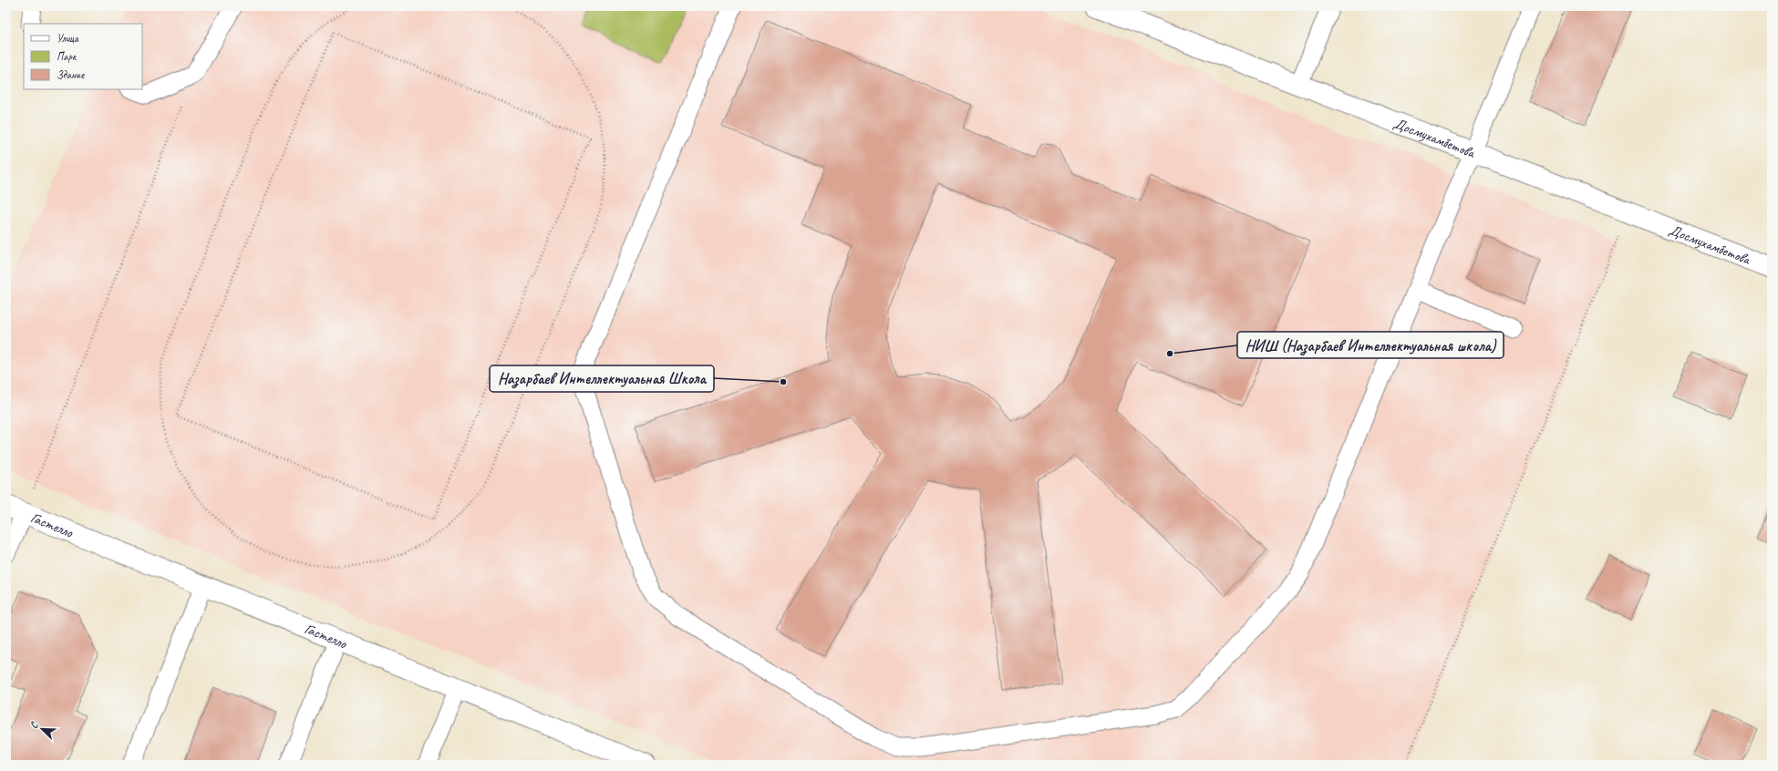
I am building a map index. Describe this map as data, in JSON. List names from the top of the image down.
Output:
{
  "streets": {
    "street": ["Досмухамбетова", "Гастелло"]
  },
  "places": ["НИШ (Назарбаев Интеллектуальная школа)", "Назарбаев Интеллектуальная Школа"],
  "legend": ["Улица", "Парк", "Здание"],
  "north": "top left"
}
